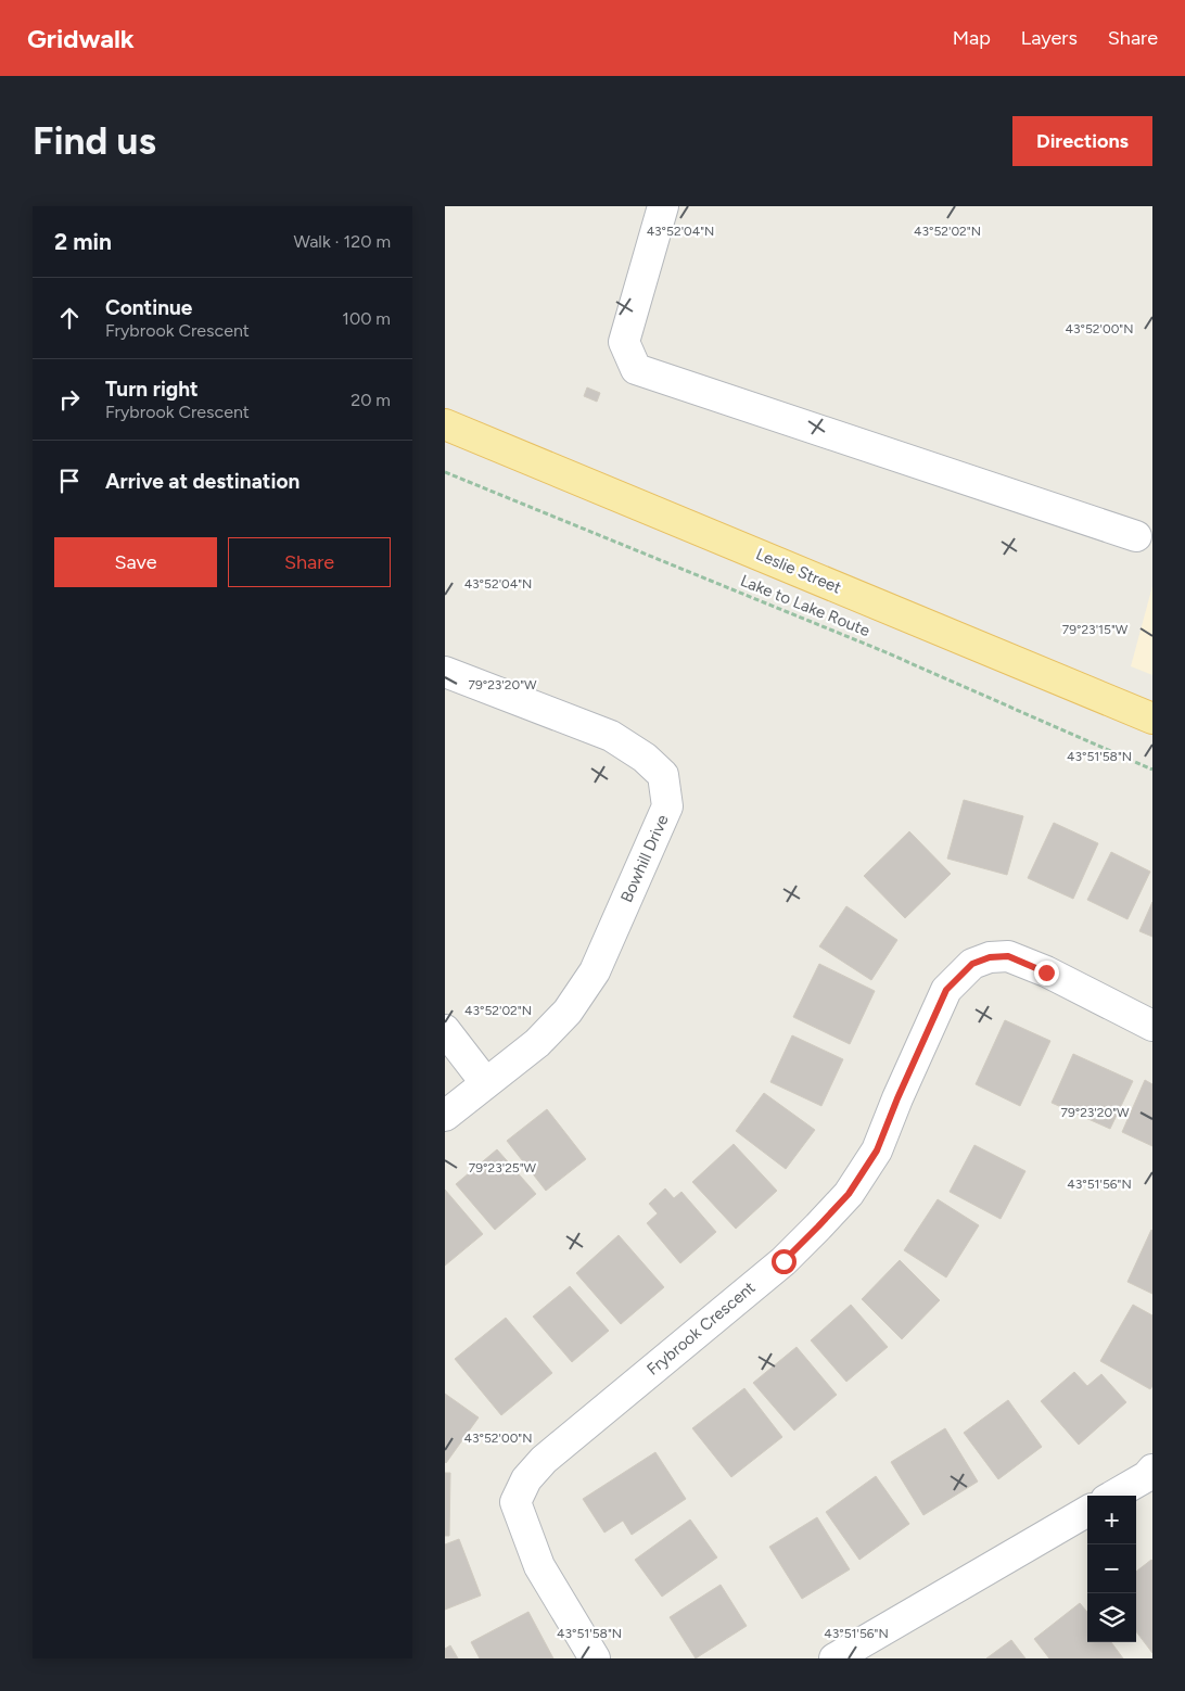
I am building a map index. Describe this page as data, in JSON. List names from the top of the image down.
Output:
{
  "streets": {
    "main road": ["Leslie Street"],
    "street": ["Bowhill Drive", "Frybrook Crescent"],
    "path": ["Lake to Lake Route"]
  },
  "page": {
    "header": "Gridwalk",
    "nav": ["Map", "Layers", "Share"],
    "buttons": [
      "Directions",
      ["Save", "Share"]
    ],
    "title": "Find us",
    "heading": ["2 min", "Walk · 120 m"],
    "list": [
      ["Continue", "Frybrook Crescent", "100 m"],
      ["Turn right", "Frybrook Crescent", "20 m"],
      "Arrive at destination"
    ],
    "map_buttons": ["+", "−"]
  },
  "coordinates": [
    "43°52'04\"N",
    "43°52'02\"N",
    "43°52'00\"N",
    "79°23'15\"W",
    "79°23'20\"W",
    "43°51'58\"N",
    "79°23'25\"W",
    "43°51'56\"N"
  ]
}
